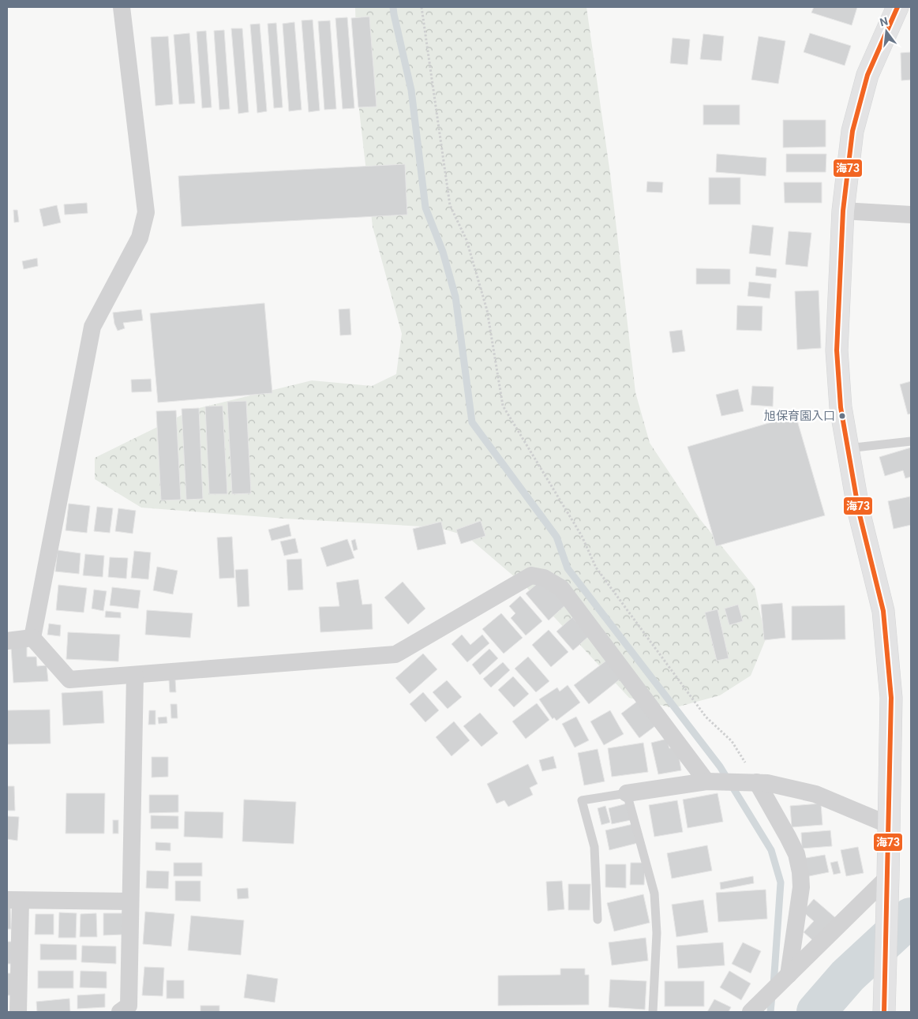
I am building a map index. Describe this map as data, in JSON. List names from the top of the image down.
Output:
{
  "places": ["旭保育園入口"],
  "lines": ["transit line 海73"],
  "north": "top"
}
